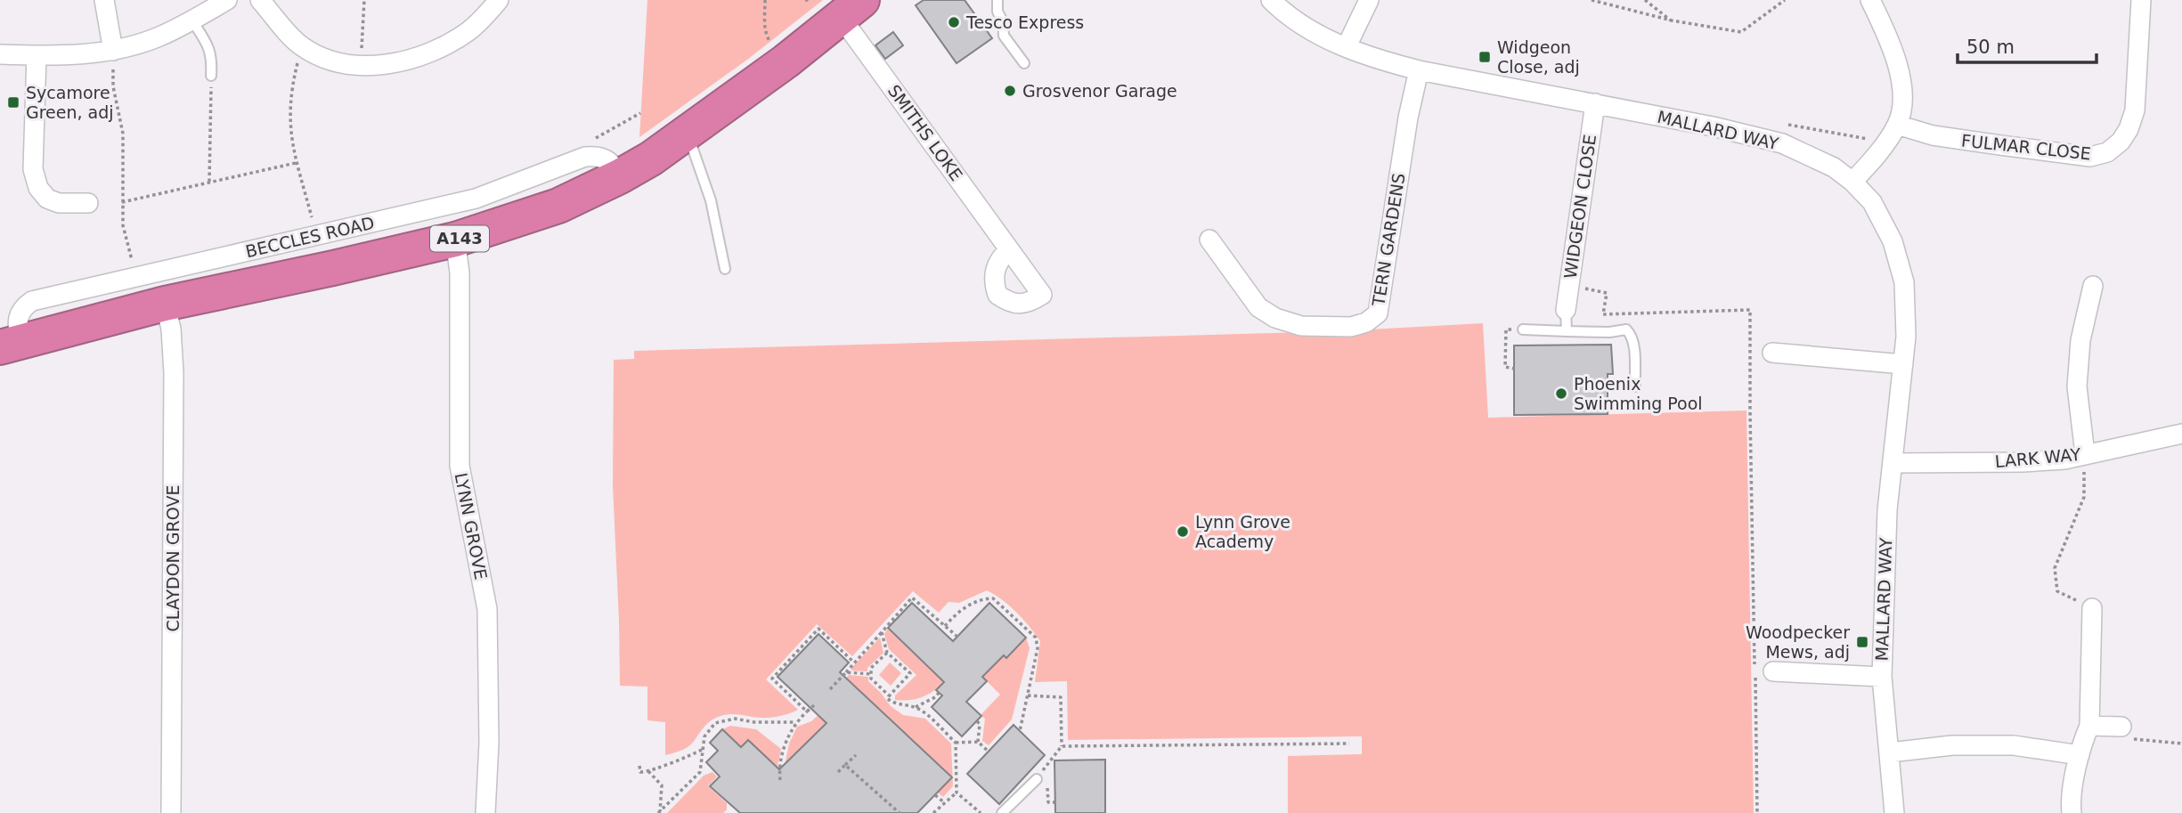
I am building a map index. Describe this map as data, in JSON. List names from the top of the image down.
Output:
{
  "streets": {
    "highway": ["BECCLES ROAD", "A143"],
    "street": [
      "MALLARD WAY",
      "SMITHS LOKE",
      "FULMAR CLOSE",
      "WIDGEON CLOSE",
      "TERN GARDENS",
      "LARK WAY",
      "LYNN GROVE",
      "CLAYDON GROVE"
    ]
  },
  "crossings": [
    ["MALLARD WAY", "WIDGEON CLOSE"],
    ["MALLARD WAY", "TERN GARDENS"],
    ["MALLARD WAY", "LARK WAY"],
    ["SMITHS LOKE", "BECCLES ROAD"],
    ["BECCLES ROAD", "LYNN GROVE"],
    ["BECCLES ROAD", "CLAYDON GROVE"]
  ],
  "places": {
    "other": [
      "Tesco Express",
      "Grosvenor Garage",
      "Phoenix Swimming Pool",
      "Lynn Grove Academy"
    ],
    "transit": ["Widgeon Close, adj", "Sycamore Green, adj", "Woodpecker Mews, adj"]
  },
  "scale_bar": "50 m"
}
